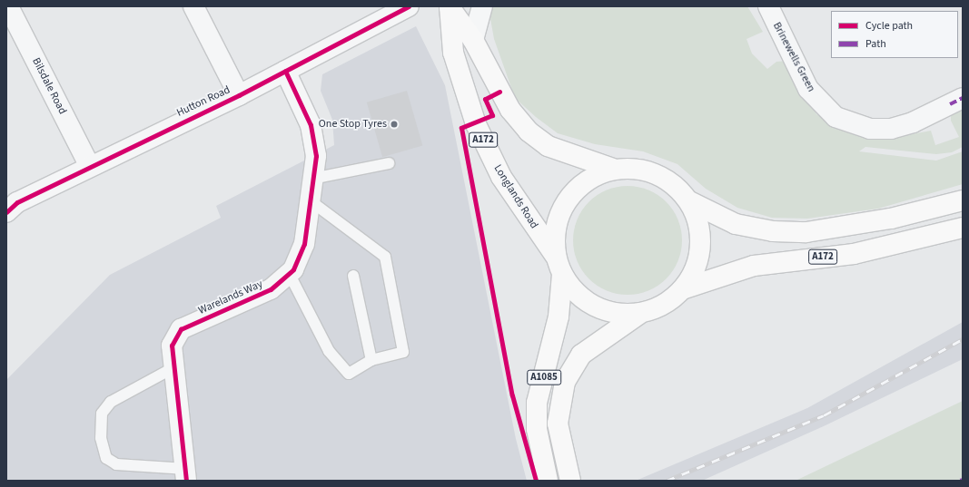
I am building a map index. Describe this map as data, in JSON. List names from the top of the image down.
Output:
{
  "streets": {
    "main road": ["A172", "Longlands Road", "A1085"],
    "street": [
      "Brinewells Green",
      "Bilsdale Road",
      "Hutton Road",
      "Warelands Way"
    ]
  },
  "crossings": [
    ["Bilsdale Road", "Hutton Road"],
    ["Hutton Road", "Warelands Way"],
    ["A172", "Longlands Road"]
  ],
  "places": ["One Stop Tyres"],
  "legend": ["Cycle path", "Path"]
}
